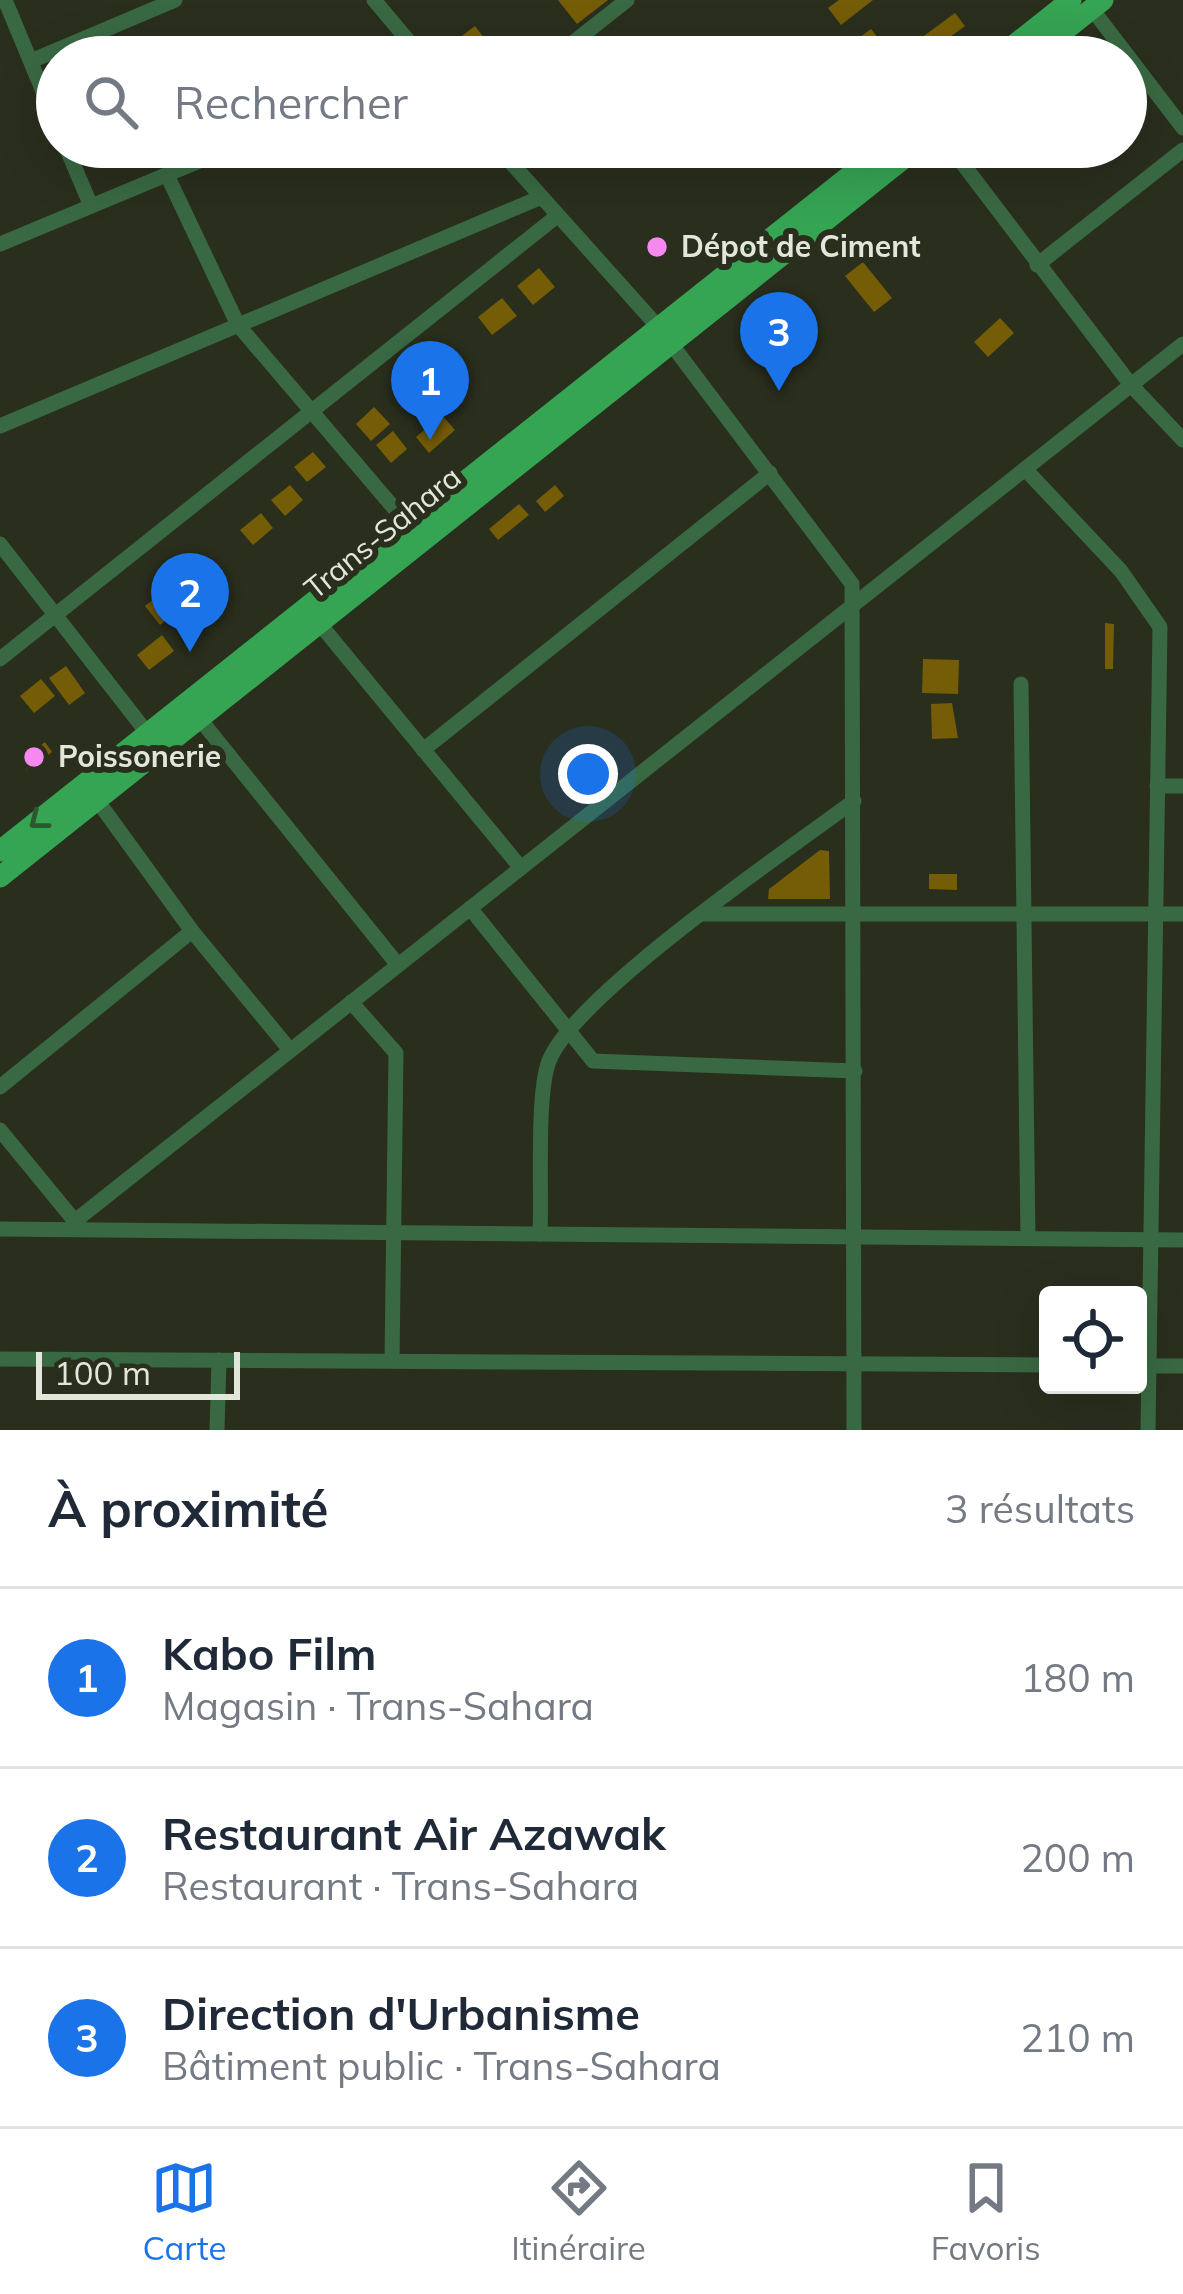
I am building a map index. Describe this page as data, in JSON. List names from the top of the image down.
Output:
{
  "streets": {
    "main road": ["Trans-Sahara"]
  },
  "places": ["Dépot de Ciment", "Poissonerie"],
  "scale_bar": "100 m",
  "page": {
    "search": "Rechercher",
    "pins": ["3", "1", "2"],
    "scale": "100 m",
    "heading": ["À proximité", "3 résultats"],
    "list": [
      {
        "mark": "1",
        "name": "Kabo Film",
        "note": "Magasin · Trans-Sahara",
        "value": "180 m"
      },
      {
        "mark": "2",
        "name": "Restaurant Air Azawak",
        "note": "Restaurant · Trans-Sahara",
        "value": "200 m"
      },
      {
        "mark": "3",
        "name": "Direction d'Urbanisme",
        "note": "Bâtiment public · Trans-Sahara",
        "value": "210 m"
      }
    ],
    "nav": ["Carte", "Itinéraire", "Favoris"]
  }
}
